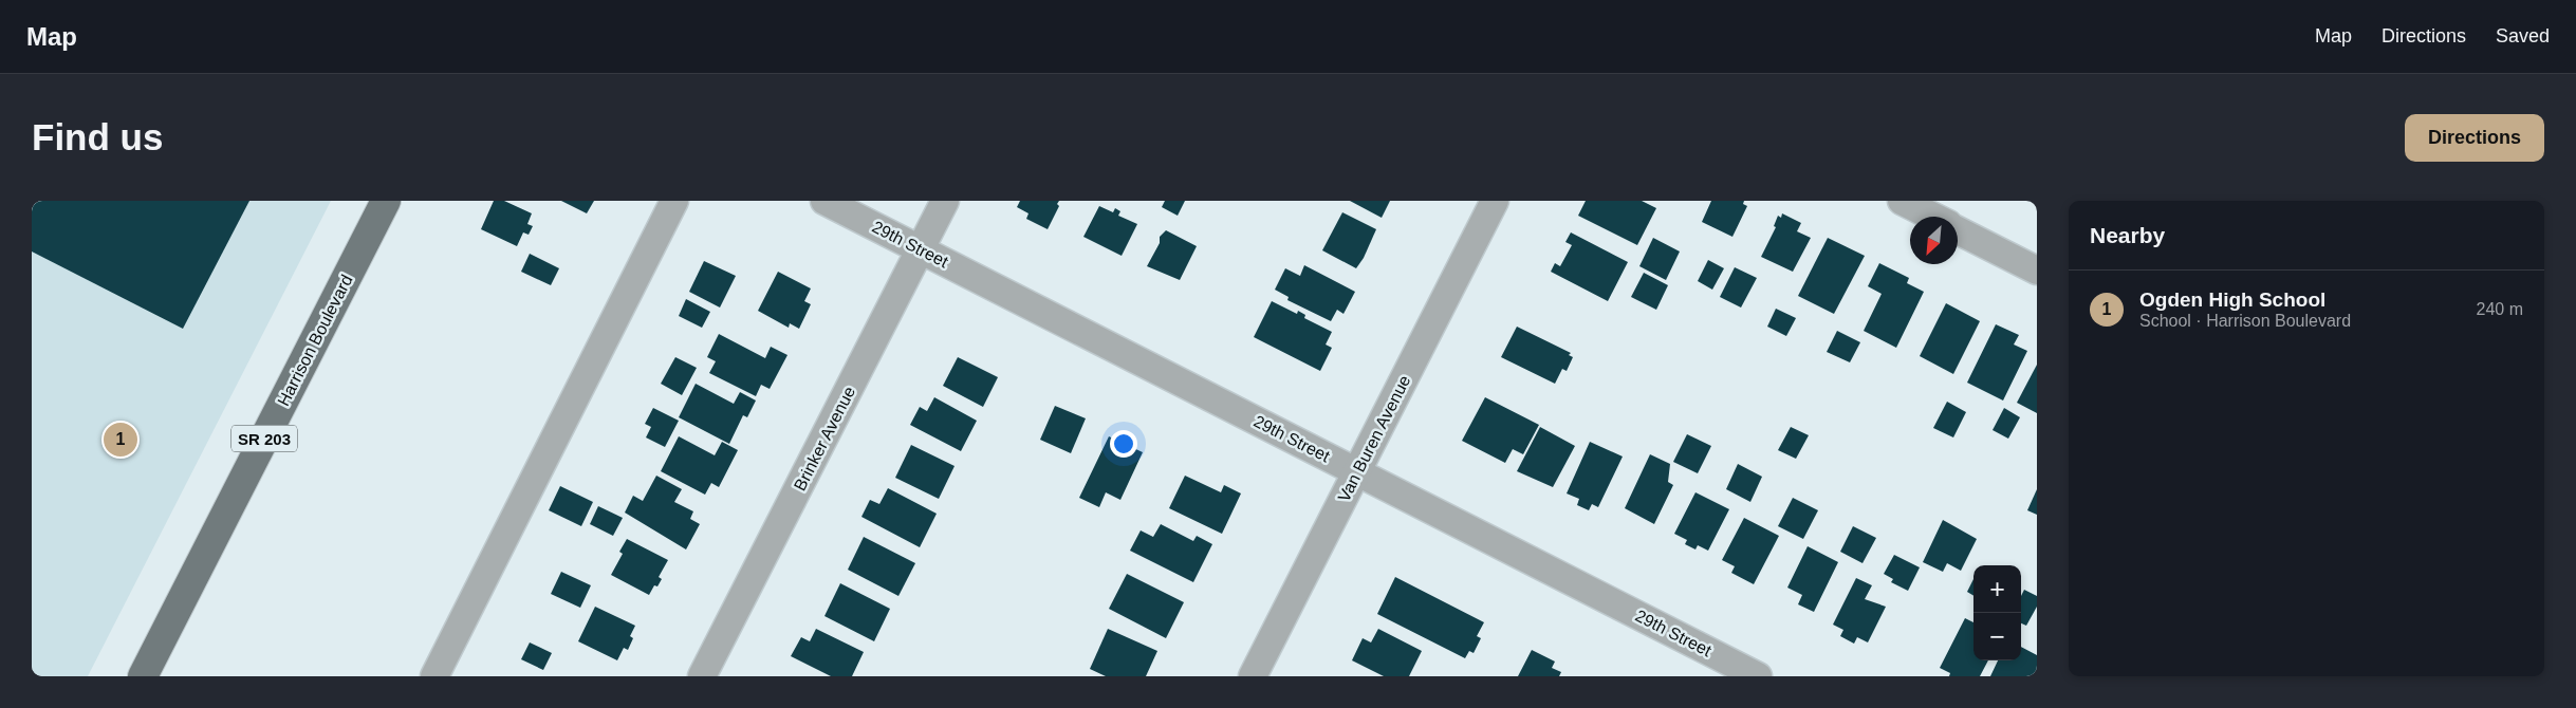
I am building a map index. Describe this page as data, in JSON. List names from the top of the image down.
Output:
{
  "streets": {
    "main road": ["Harrison Boulevard", "SR 203"],
    "street": ["29th Street", "Brinker Avenue", "Van Buren Avenue"]
  },
  "crossings": [
    ["29th Street", "Brinker Avenue"],
    ["29th Street", "Van Buren Avenue"]
  ],
  "north": "bottom left",
  "page": {
    "header": "Map",
    "nav": ["Map", "Directions", "Saved"],
    "buttons": "Directions",
    "title": "Find us",
    "heading": "Nearby",
    "list": [
      {
        "mark": "1",
        "name": "Ogden High School",
        "note": "School · Harrison Boulevard",
        "value": "240 m"
      }
    ],
    "pins": "1",
    "map_buttons": ["+", "−"]
  }
}
